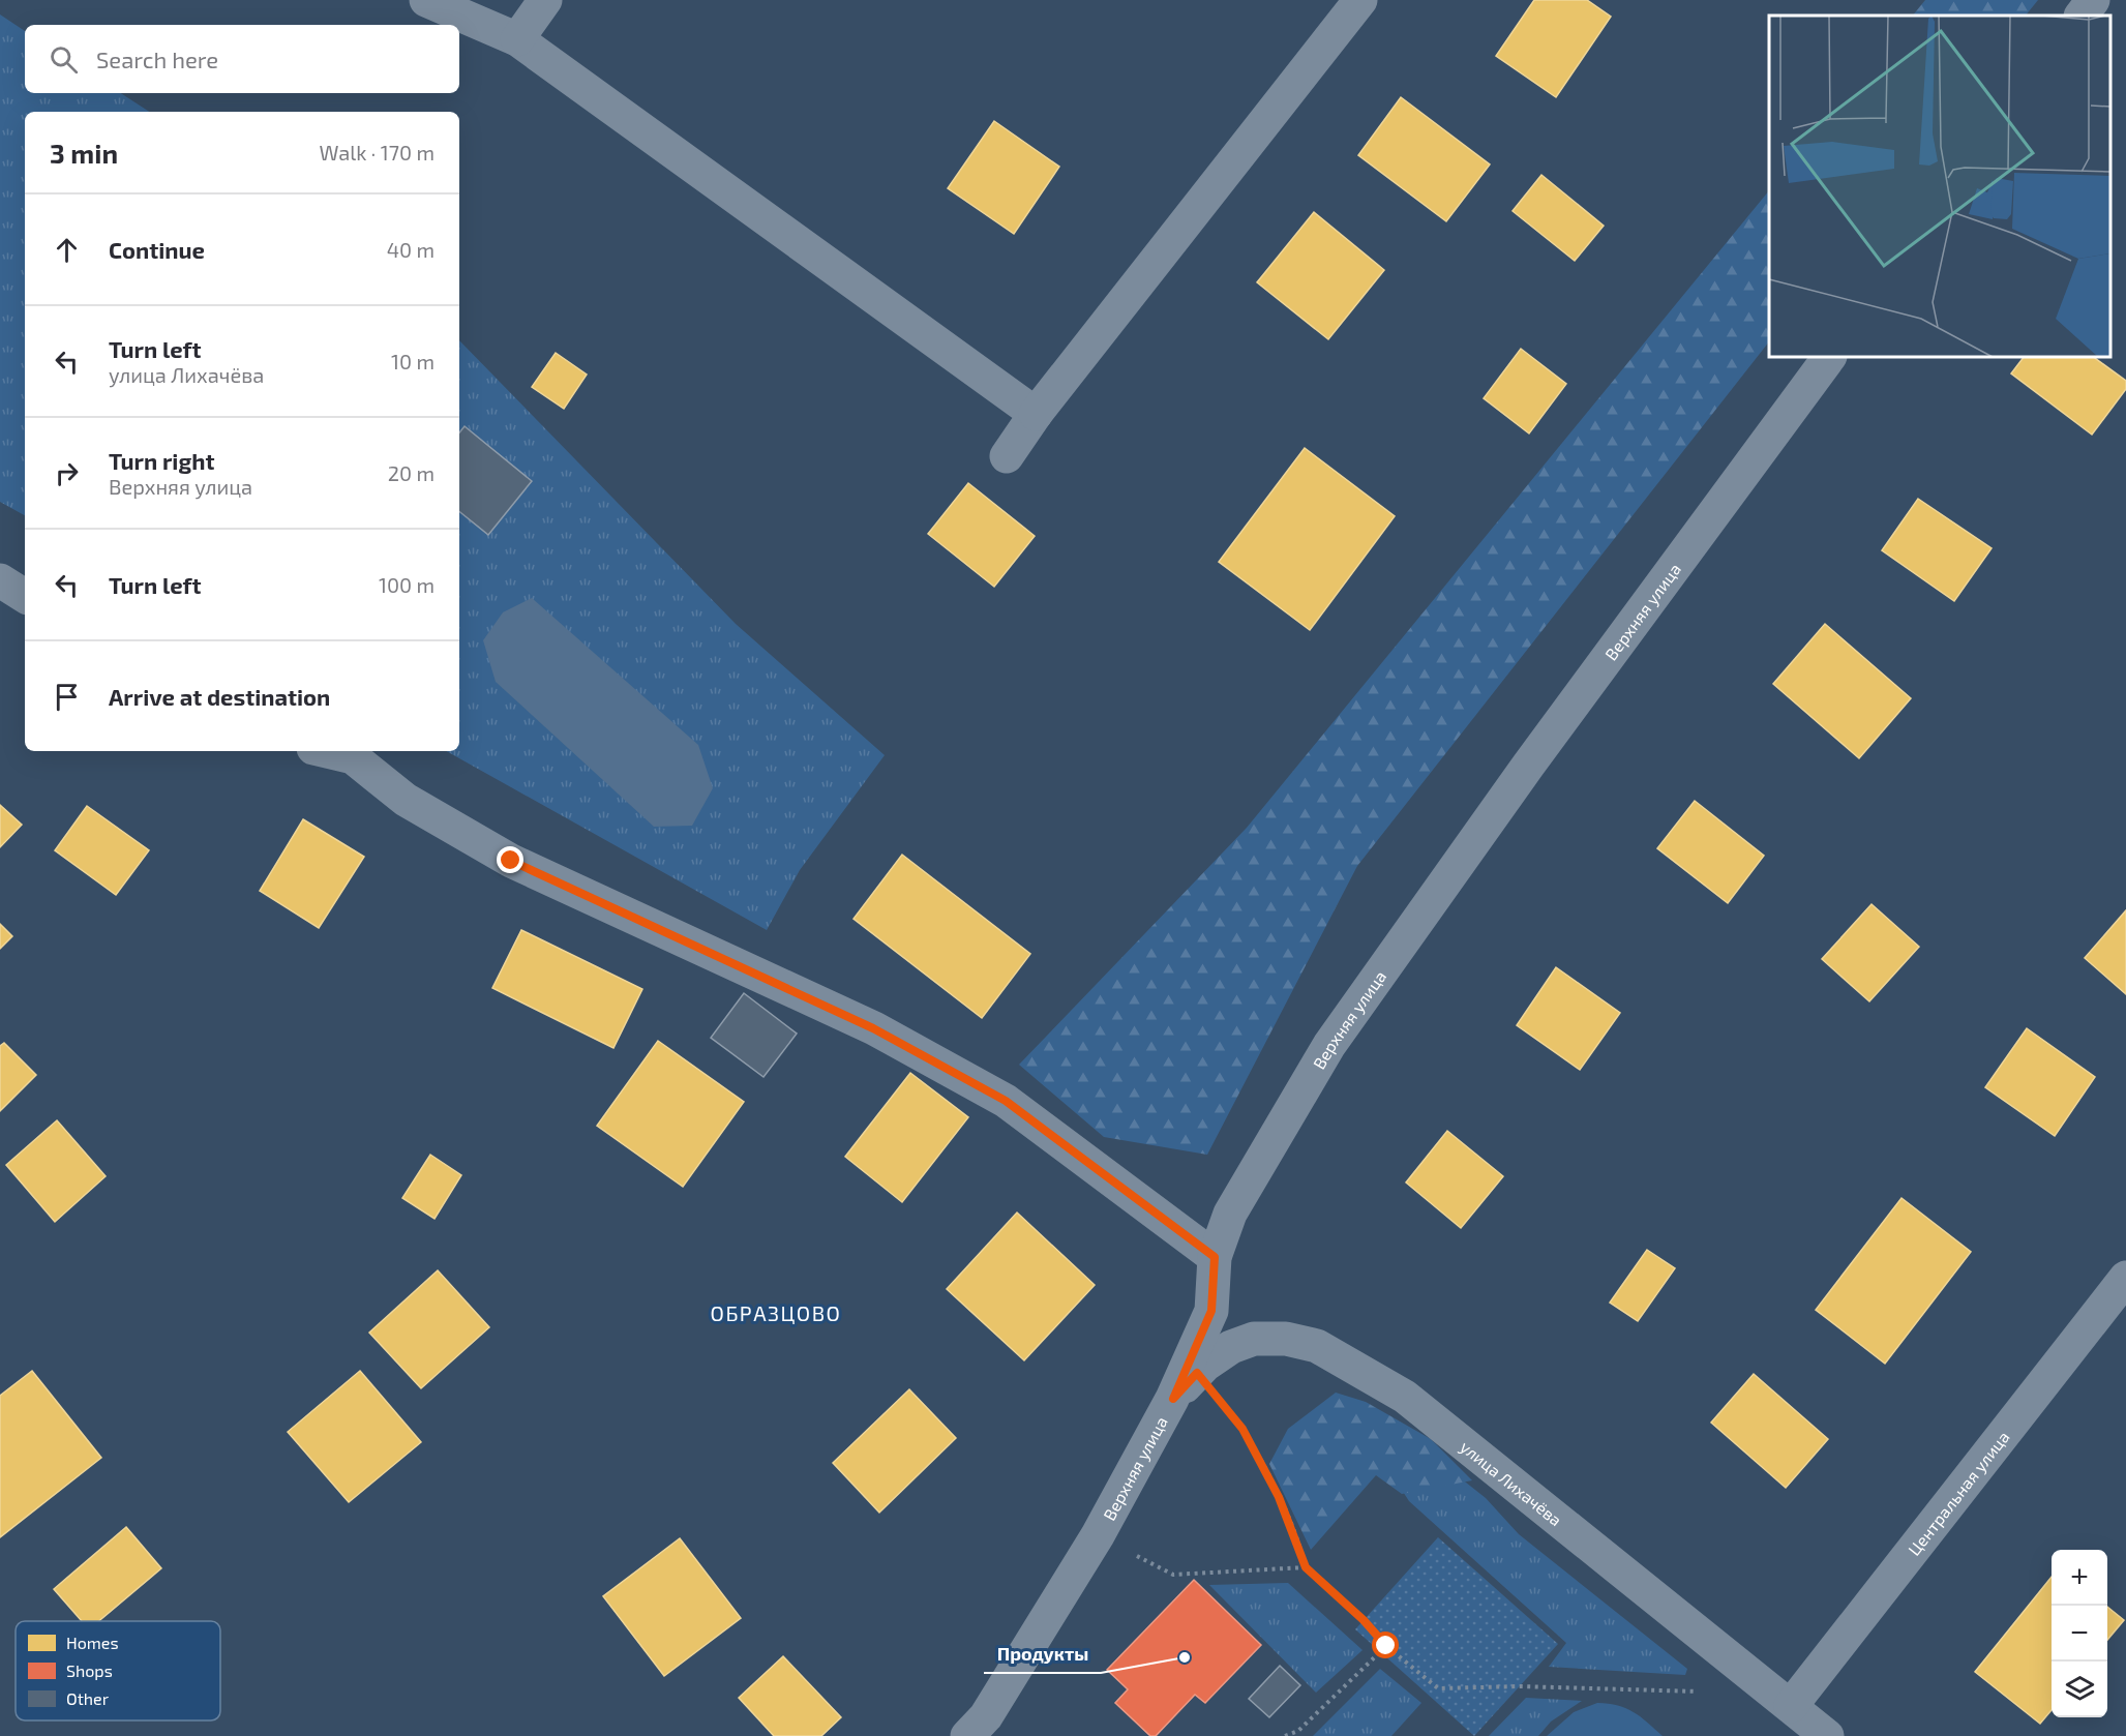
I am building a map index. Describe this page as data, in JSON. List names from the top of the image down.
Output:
{
  "streets": {
    "street": ["Верхняя улица", "улица Лихачёва", "Центральная улица"]
  },
  "crossings": [
    ["Верхняя улица", "улица Лихачёва"],
    ["улица Лихачёва", "Центральная улица"]
  ],
  "districts": ["ОБРАЗЦОВО"],
  "places": ["Продукты"],
  "legend": ["Homes", "Shops", "Other"],
  "page": {
    "search": "Search here",
    "heading": ["3 min", "Walk · 170 m"],
    "list": [
      ["Continue", "40 m"],
      ["Turn left", "улица Лихачёва", "10 m"],
      ["Turn right", "Верхняя улица", "20 m"],
      ["Turn left", "100 m"],
      "Arrive at destination"
    ],
    "map_buttons": ["+", "−"]
  }
}
